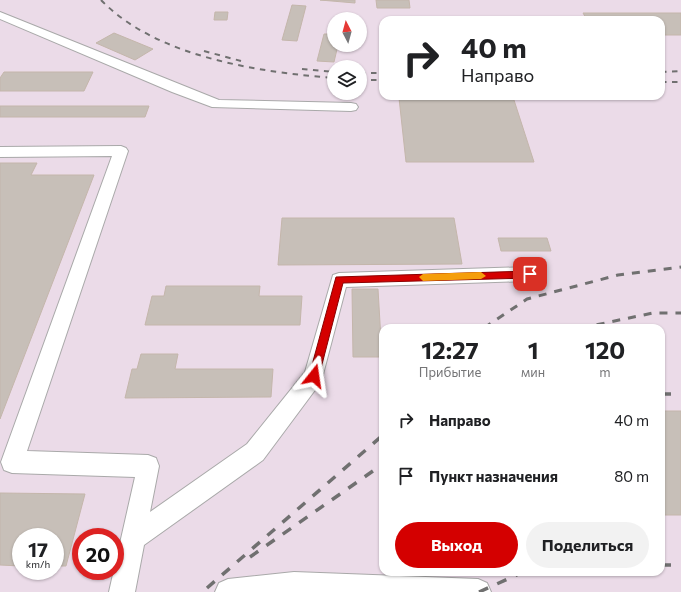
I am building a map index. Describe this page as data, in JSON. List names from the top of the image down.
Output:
{
  "north": "top",
  "page": {
    "turn": ["40 m", "Направо"],
    "eta": [
      "12:27",
      "Прибытие",
      "1",
      "мин",
      "120",
      "m"
    ],
    "list": [
      {
        "name": "Направо",
        "value": "40 m"
      },
      {
        "name": "Пункт назначения",
        "value": "80 m"
      }
    ],
    "buttons": ["Выход", "Поделиться"],
    "speed": "17 km/h",
    "limit": "20"
  }
}
